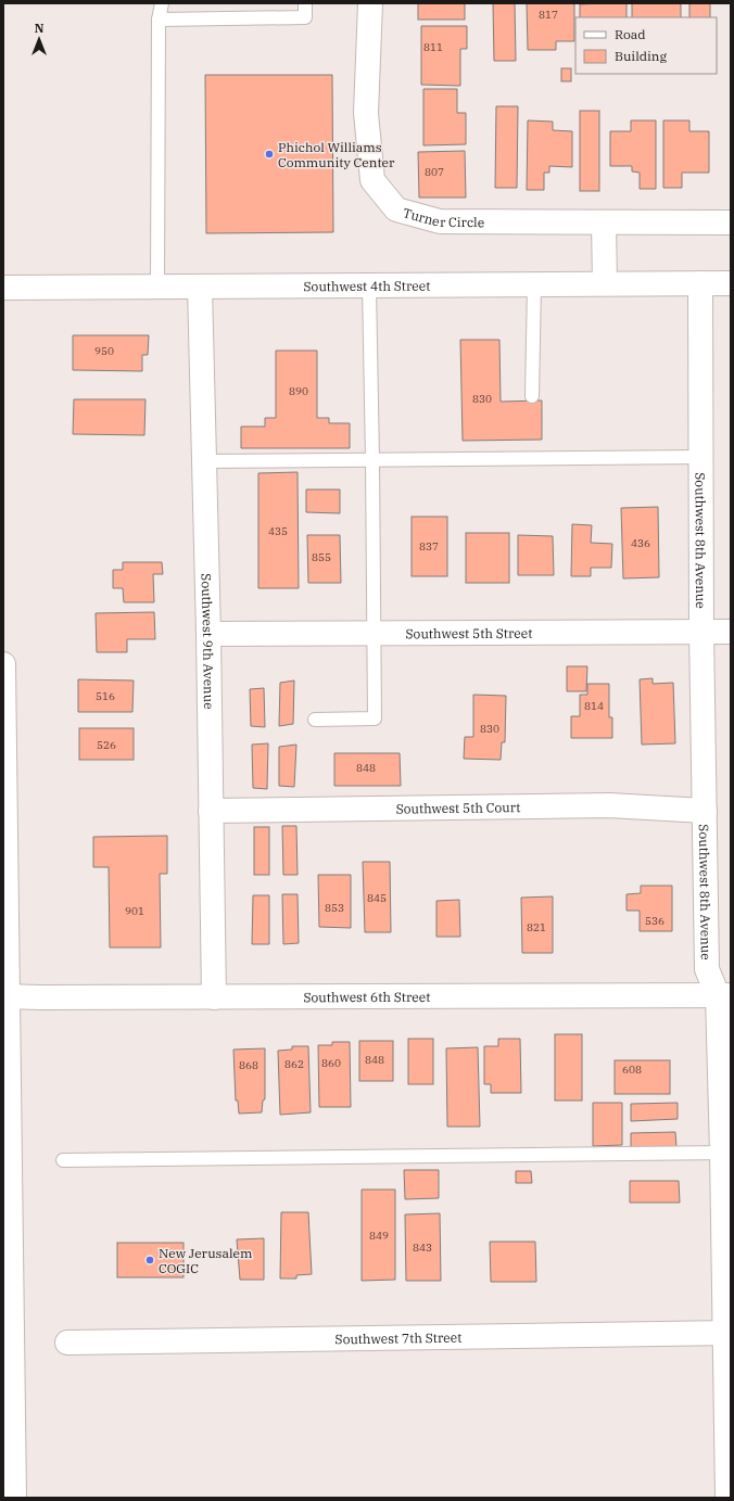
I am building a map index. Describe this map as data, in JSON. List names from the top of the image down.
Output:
{
  "streets": {
    "street": [
      "Turner Circle",
      "Southwest 4th Street",
      "Southwest 8th Avenue",
      "Southwest 5th Street",
      "Southwest 9th Avenue",
      "Southwest 5th Court",
      "Southwest 6th Street",
      "Southwest 7th Street"
    ]
  },
  "crossings": [
    ["Southwest 4th Street", "Southwest 8th Avenue"],
    ["Southwest 4th Street", "Southwest 9th Avenue"],
    ["Southwest 8th Avenue", "Southwest 5th Street"],
    ["Southwest 8th Avenue", "Southwest 5th Court"],
    ["Southwest 8th Avenue", "Southwest 6th Street"],
    ["Southwest 8th Avenue", "Southwest 7th Street"],
    ["Southwest 5th Street", "Southwest 9th Avenue"],
    ["Southwest 9th Avenue", "Southwest 5th Court"],
    ["Southwest 9th Avenue", "Southwest 6th Street"]
  ],
  "places": ["Phichol Williams Community Center", "New Jerusalem COGIC"],
  "house_numbers": [
    "817",
    "811",
    "807",
    "950",
    "890",
    "830",
    "435",
    "436",
    "837",
    "855",
    "516",
    "814",
    "830",
    "526",
    "848",
    "845",
    "853",
    "901",
    "536",
    "821",
    "848",
    "860",
    "862",
    "868",
    "608",
    "849",
    "843"
  ],
  "legend": ["Road", "Building"],
  "north": "top"
}
